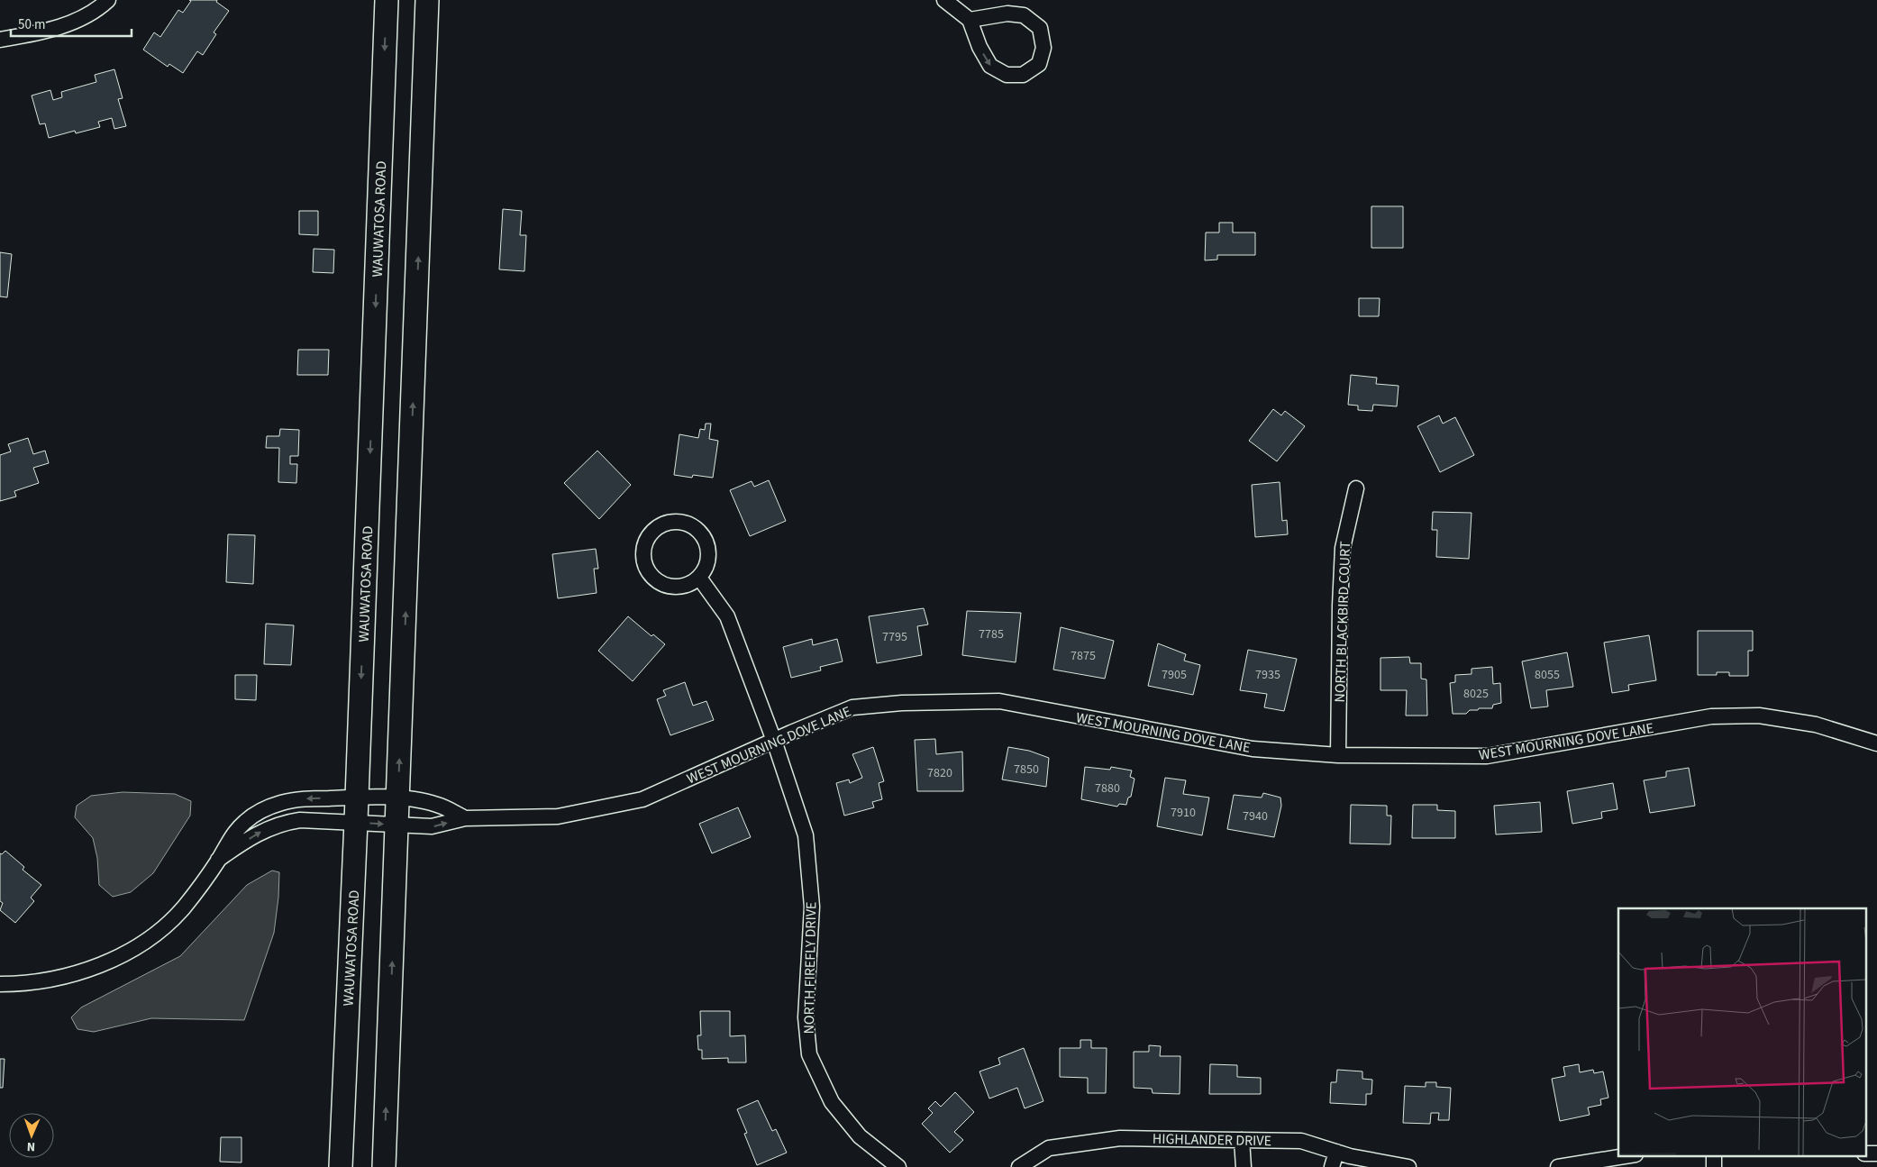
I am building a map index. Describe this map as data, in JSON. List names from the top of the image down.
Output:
{
  "streets": {
    "main road": ["WAUWATOSA ROAD"],
    "street": [
      "NORTH BLACKBIRD COURT",
      "WEST MOURNING DOVE LANE",
      "NORTH FIREFLY DRIVE",
      "HIGHLANDER DRIVE"
    ]
  },
  "crossings": [
    ["NORTH BLACKBIRD COURT", "WEST MOURNING DOVE LANE"],
    ["WEST MOURNING DOVE LANE", "NORTH FIREFLY DRIVE"]
  ],
  "house_numbers": [
    "7785",
    "7795",
    "7875",
    "7905",
    "7935",
    "8055",
    "8025",
    "7850",
    "7820",
    "7880",
    "7910",
    "7940"
  ],
  "scale_bar": "50 m",
  "north": "bottom"
}
